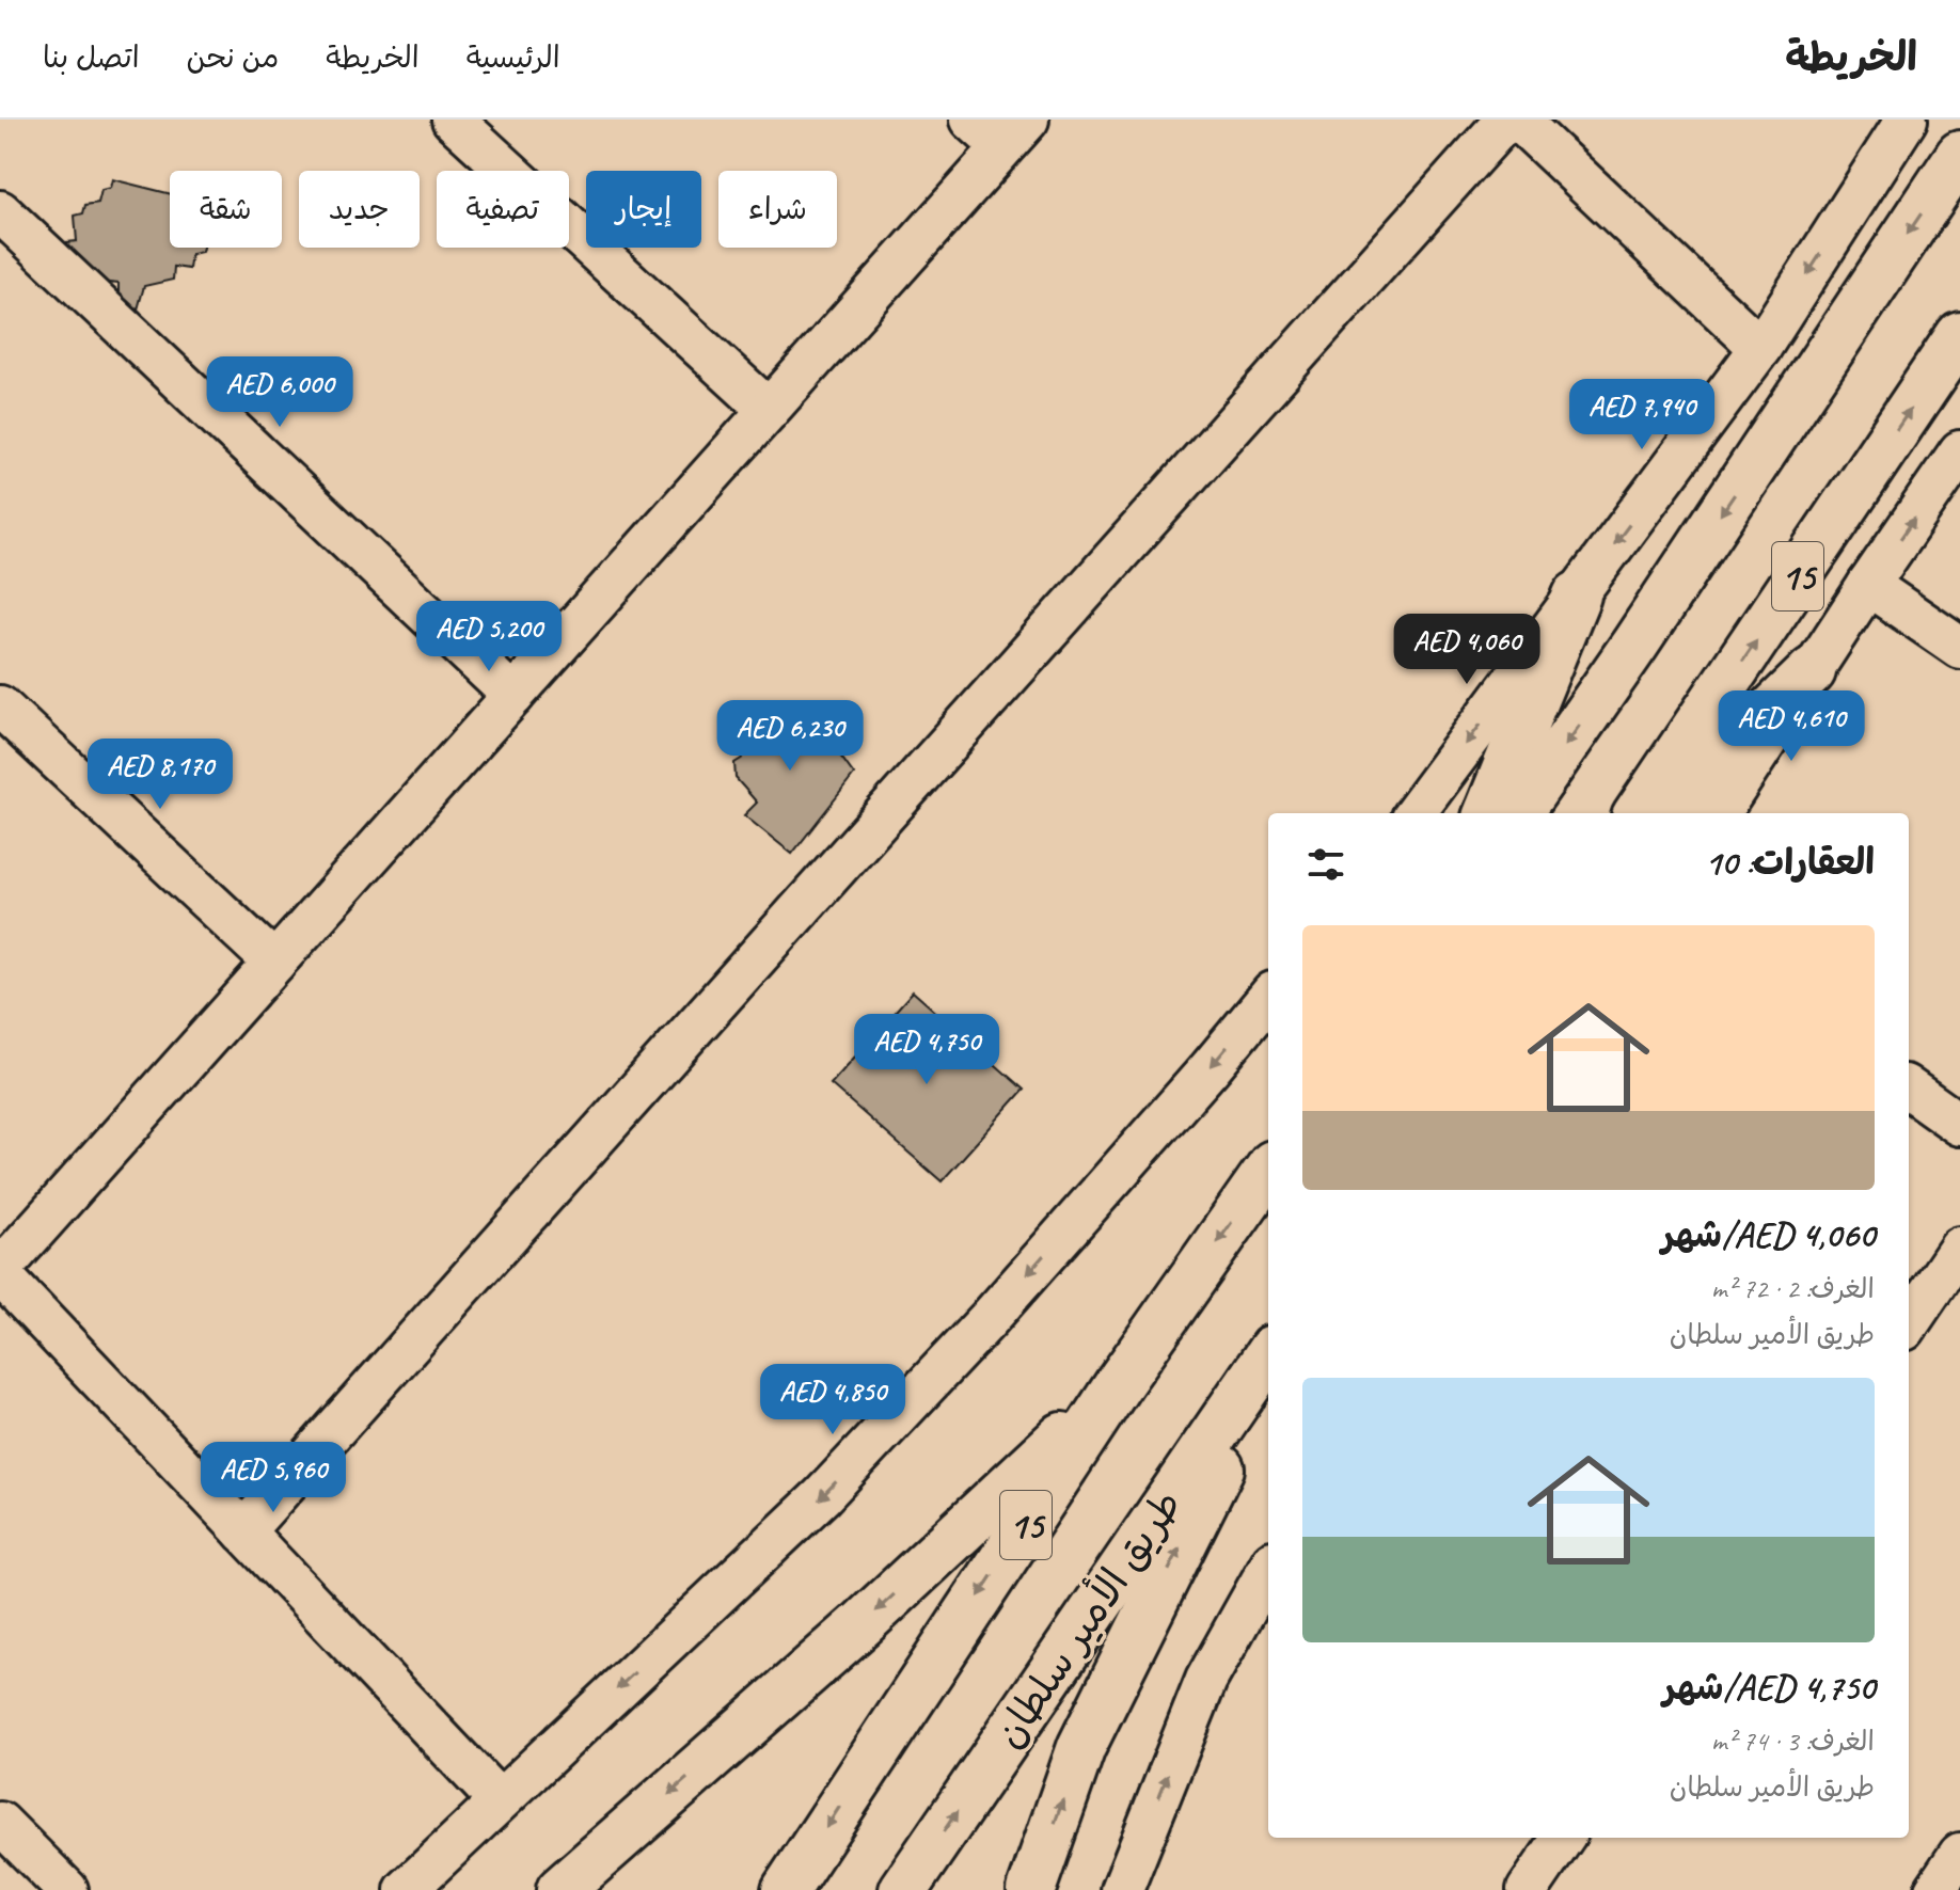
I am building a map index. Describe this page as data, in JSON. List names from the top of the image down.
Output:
{
  "streets": {
    "highway": ["15", "طريق الأمير سلطان"]
  },
  "page": {
    "header": "الخريطة",
    "nav": [
      "الرئيسية",
      "الخريطة",
      "من نحن",
      "اتصل بنا"
    ],
    "chip": [
      "شراء",
      "إيجار",
      "تصفية",
      "جديد",
      "شقة"
    ],
    "price": [
      "AED 6,000",
      "AED 7,940",
      "AED 5,200",
      "AED 4,060",
      "AED 4,610",
      "AED 6,230",
      "AED 8,170",
      "AED 4,750",
      "AED 4,850",
      "AED 5,960"
    ],
    "heading": "العقارات: 10",
    "list": [
      {
        "name": "AED 4,060/شهر",
        "note": "الغرف: 2 · 72 m² · طريق الأمير سلطان"
      },
      {
        "name": "AED 4,750/شهر",
        "note": "الغرف: 3 · 74 m² · طريق الأمير سلطان"
      }
    ]
  }
}
